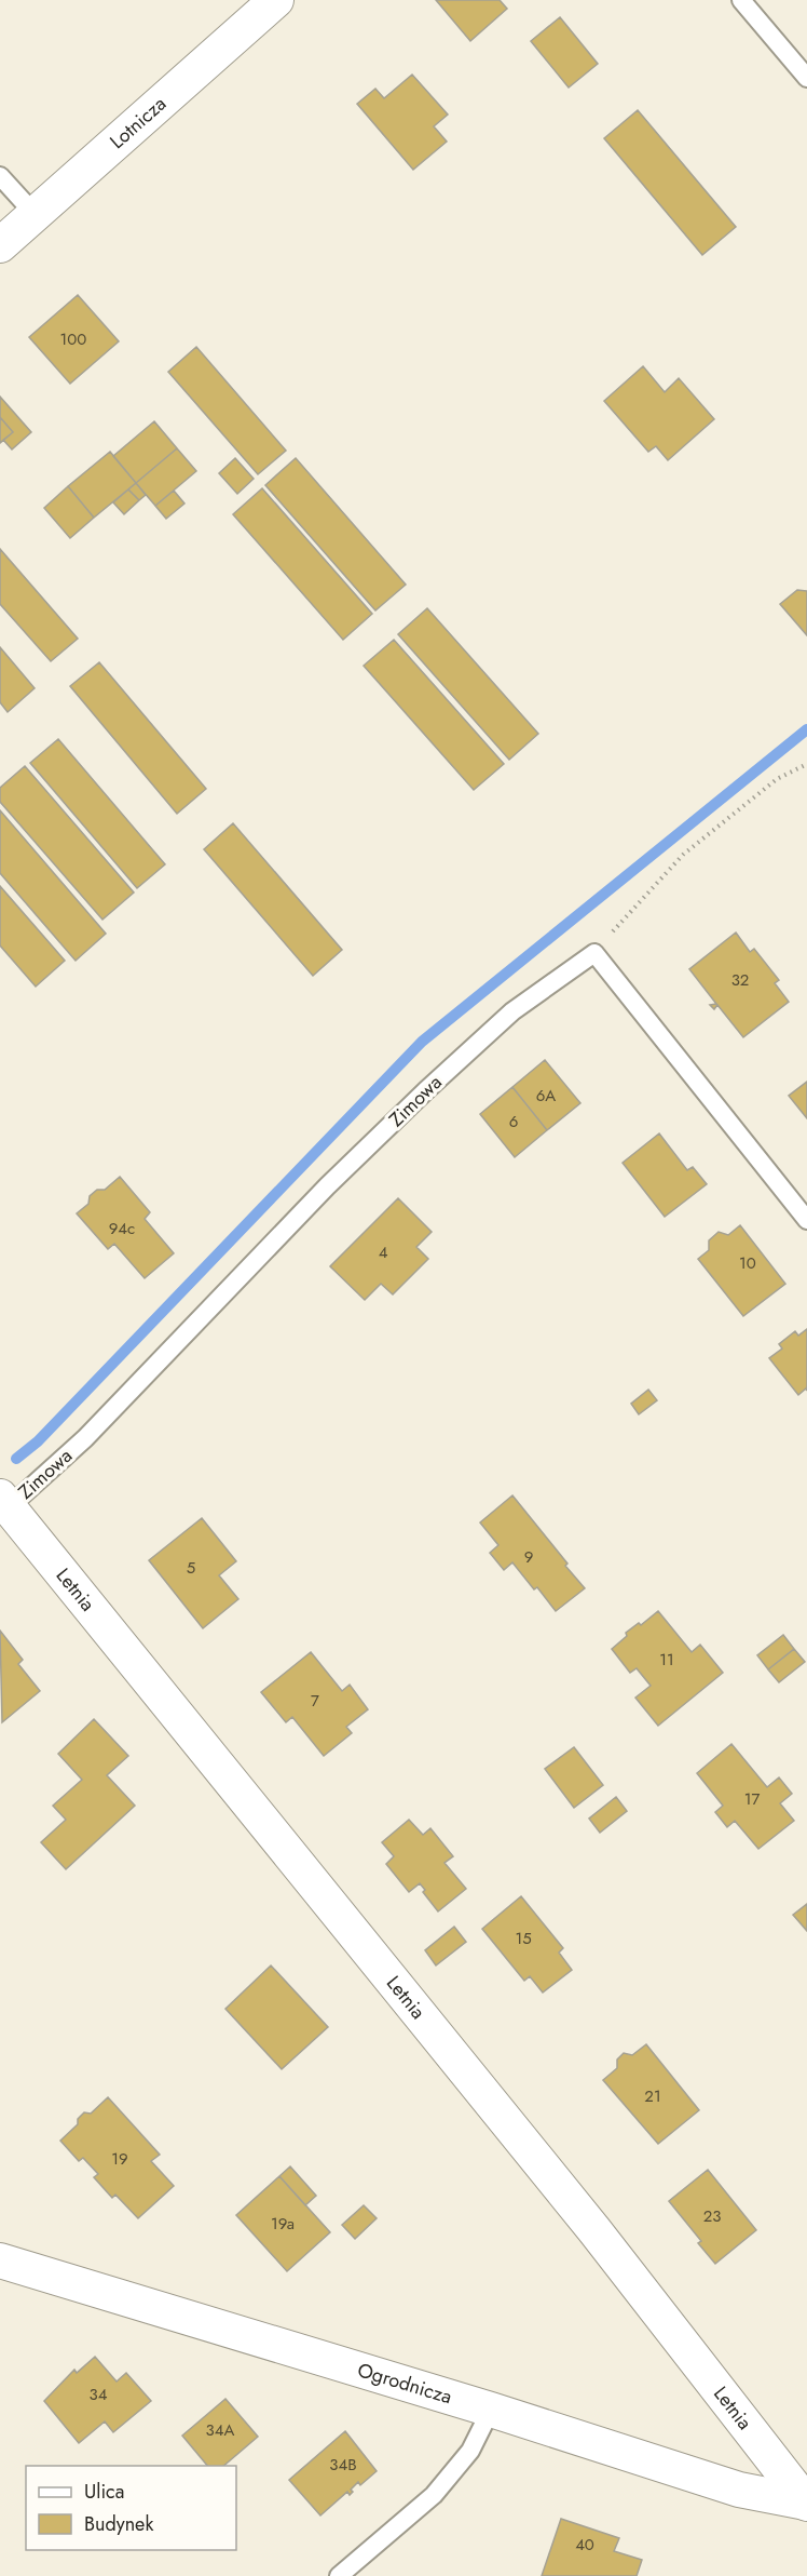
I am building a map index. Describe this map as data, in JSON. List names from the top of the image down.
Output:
{
  "streets": {
    "street": ["Lotnicza", "Letnia", "Ogrodnicza"],
    "lane": ["Zimowa"]
  },
  "crossings": [
    ["Zimowa", "Letnia"],
    ["Letnia", "Ogrodnicza"]
  ],
  "house_numbers": [
    "100",
    "32",
    "6A",
    "6",
    "94c",
    "4",
    "10",
    "9",
    "5",
    "11",
    "7",
    "17",
    "15",
    "21",
    "19",
    "23",
    "19a",
    "34",
    "34A",
    "34B",
    "40"
  ],
  "legend": ["Ulica", "Budynek"]
}
